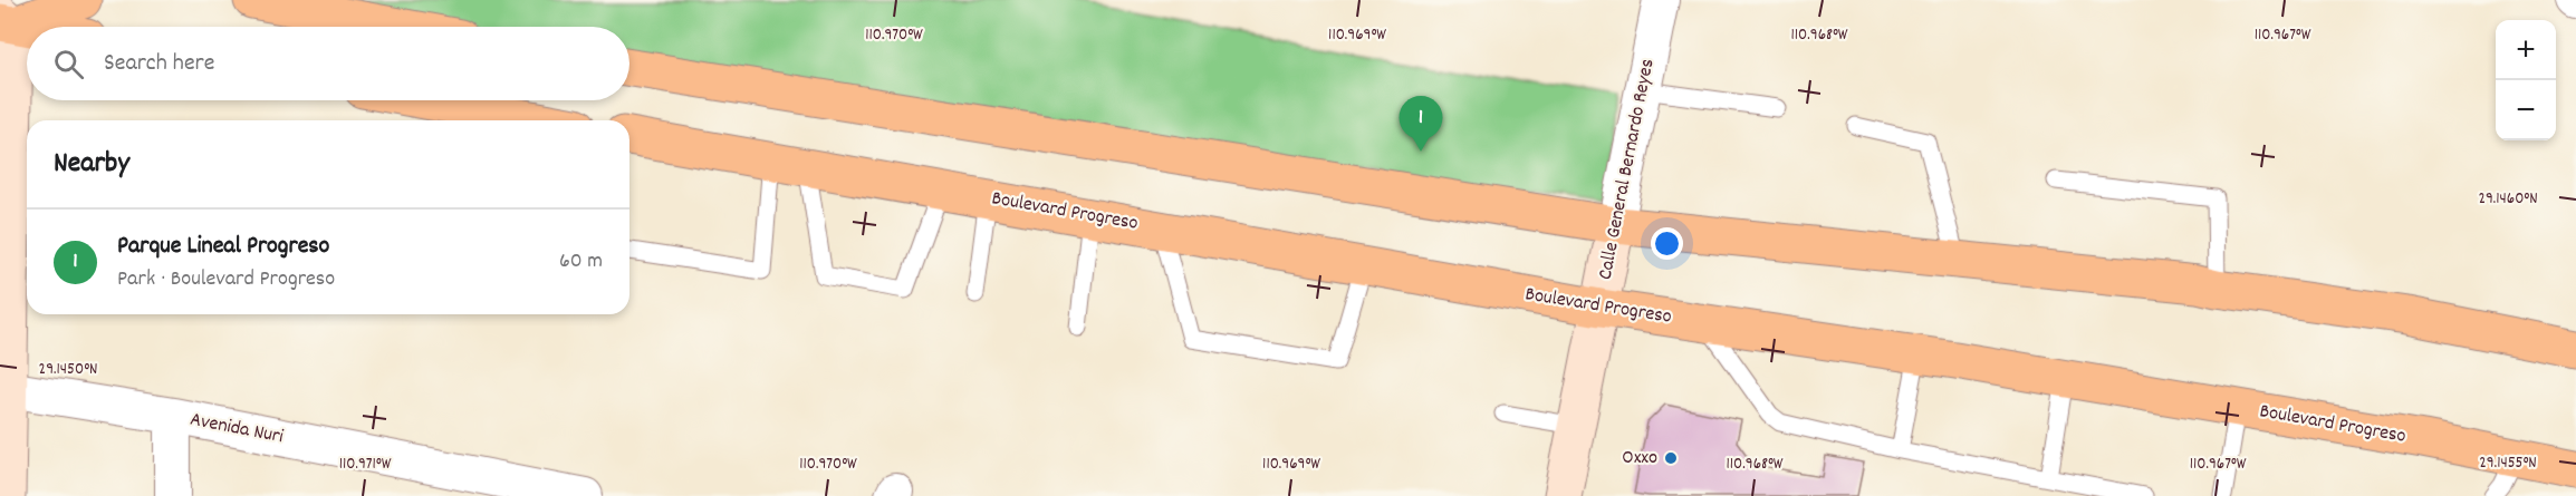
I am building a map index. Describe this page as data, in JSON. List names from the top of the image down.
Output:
{
  "streets": {
    "main road": ["Boulevard Progreso"],
    "street": ["Calle General Bernardo Reyes", "Avenida Nuri"]
  },
  "crossings": [
    ["Calle General Bernardo Reyes", "Boulevard Progreso"]
  ],
  "places": ["Oxxo"],
  "page": {
    "map_buttons": ["+", "−"],
    "search": "Search here",
    "pins": "1",
    "heading": "Nearby",
    "list": [
      {
        "mark": "1",
        "name": "Parque Lineal Progreso",
        "note": "Park · Boulevard Progreso",
        "value": "60 m"
      }
    ]
  },
  "coordinates": [
    "110.970°W",
    "110.969°W",
    "110.968°W",
    "110.967°W",
    "29.1460°N",
    "29.1450°N",
    "29.1455°N",
    "110.971°W"
  ]
}
